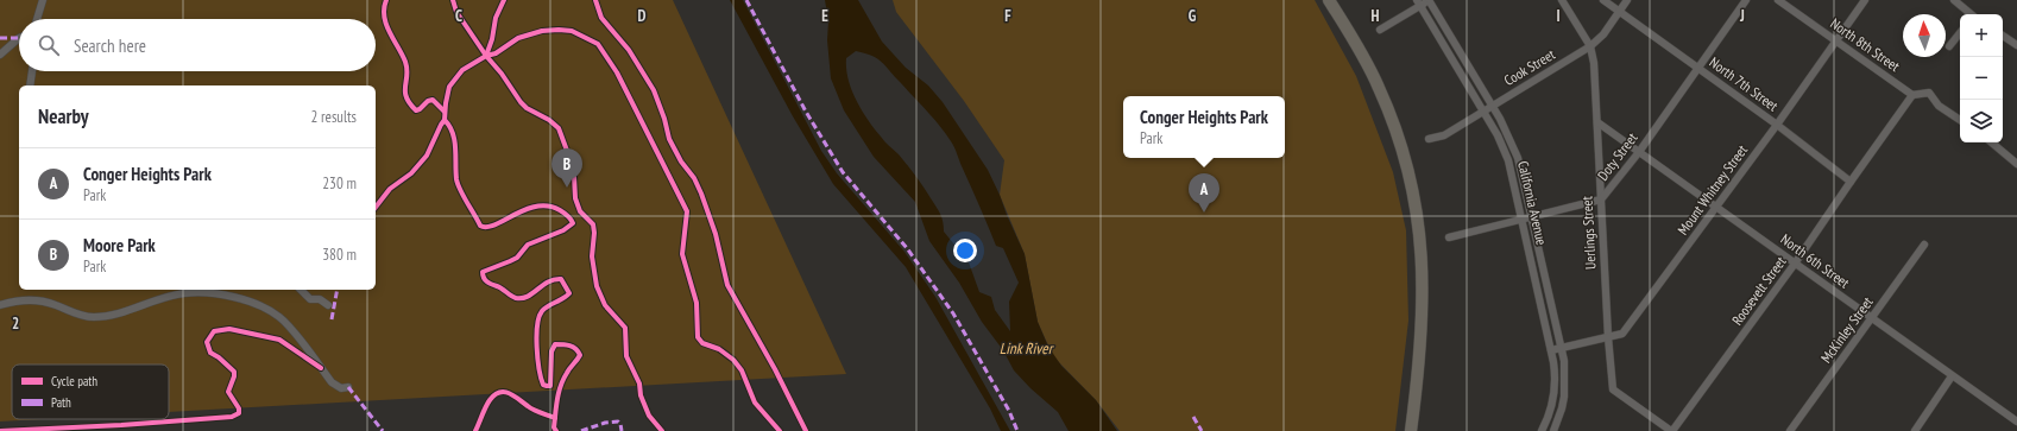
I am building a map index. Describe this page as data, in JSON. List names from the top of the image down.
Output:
{
  "streets": {
    "street": [
      "North 8th Street",
      "Cook Street",
      "North 7th Street",
      "Doty Street",
      "Mount Whitney Street",
      "California Avenue",
      "Uerlings Street",
      "North 6th Street",
      "Roosevelt Street",
      "McKinley Street"
    ]
  },
  "crossings": [
    ["North 8th Street", "Mount Whitney Street"],
    ["North 8th Street", "Roosevelt Street"],
    ["Cook Street", "North 7th Street"],
    ["Cook Street", "California Avenue"],
    ["Cook Street", "Uerlings Street"],
    ["North 7th Street", "Doty Street"],
    ["North 7th Street", "Mount Whitney Street"],
    ["North 7th Street", "Roosevelt Street"],
    ["Doty Street", "California Avenue"],
    ["Doty Street", "Uerlings Street"],
    ["Doty Street", "North 6th Street"],
    ["Mount Whitney Street", "California Avenue"],
    ["Mount Whitney Street", "Uerlings Street"],
    ["Mount Whitney Street", "North 6th Street"],
    ["Uerlings Street", "North 6th Street"],
    ["Uerlings Street", "Roosevelt Street"],
    ["North 6th Street", "Roosevelt Street"],
    ["North 6th Street", "McKinley Street"]
  ],
  "water": ["Link River"],
  "legend": ["Cycle path", "Path"],
  "north": "top",
  "page": {
    "map_buttons": ["+", "−"],
    "search": "Search here",
    "heading": ["Nearby", "2 results"],
    "popup": ["Conger Heights Park", "Park"],
    "list": [
      {
        "mark": "A",
        "name": "Conger Heights Park",
        "note": "Park",
        "value": "230 m"
      },
      {
        "mark": "B",
        "name": "Moore Park",
        "note": "Park",
        "value": "380 m"
      }
    ],
    "pins": ["B", "A"]
  },
  "grid": {
    "columns": [
      "C",
      "D",
      "E",
      "F",
      "G",
      "H",
      "I",
      "J"
    ],
    "rows": ["2"]
  }
}
